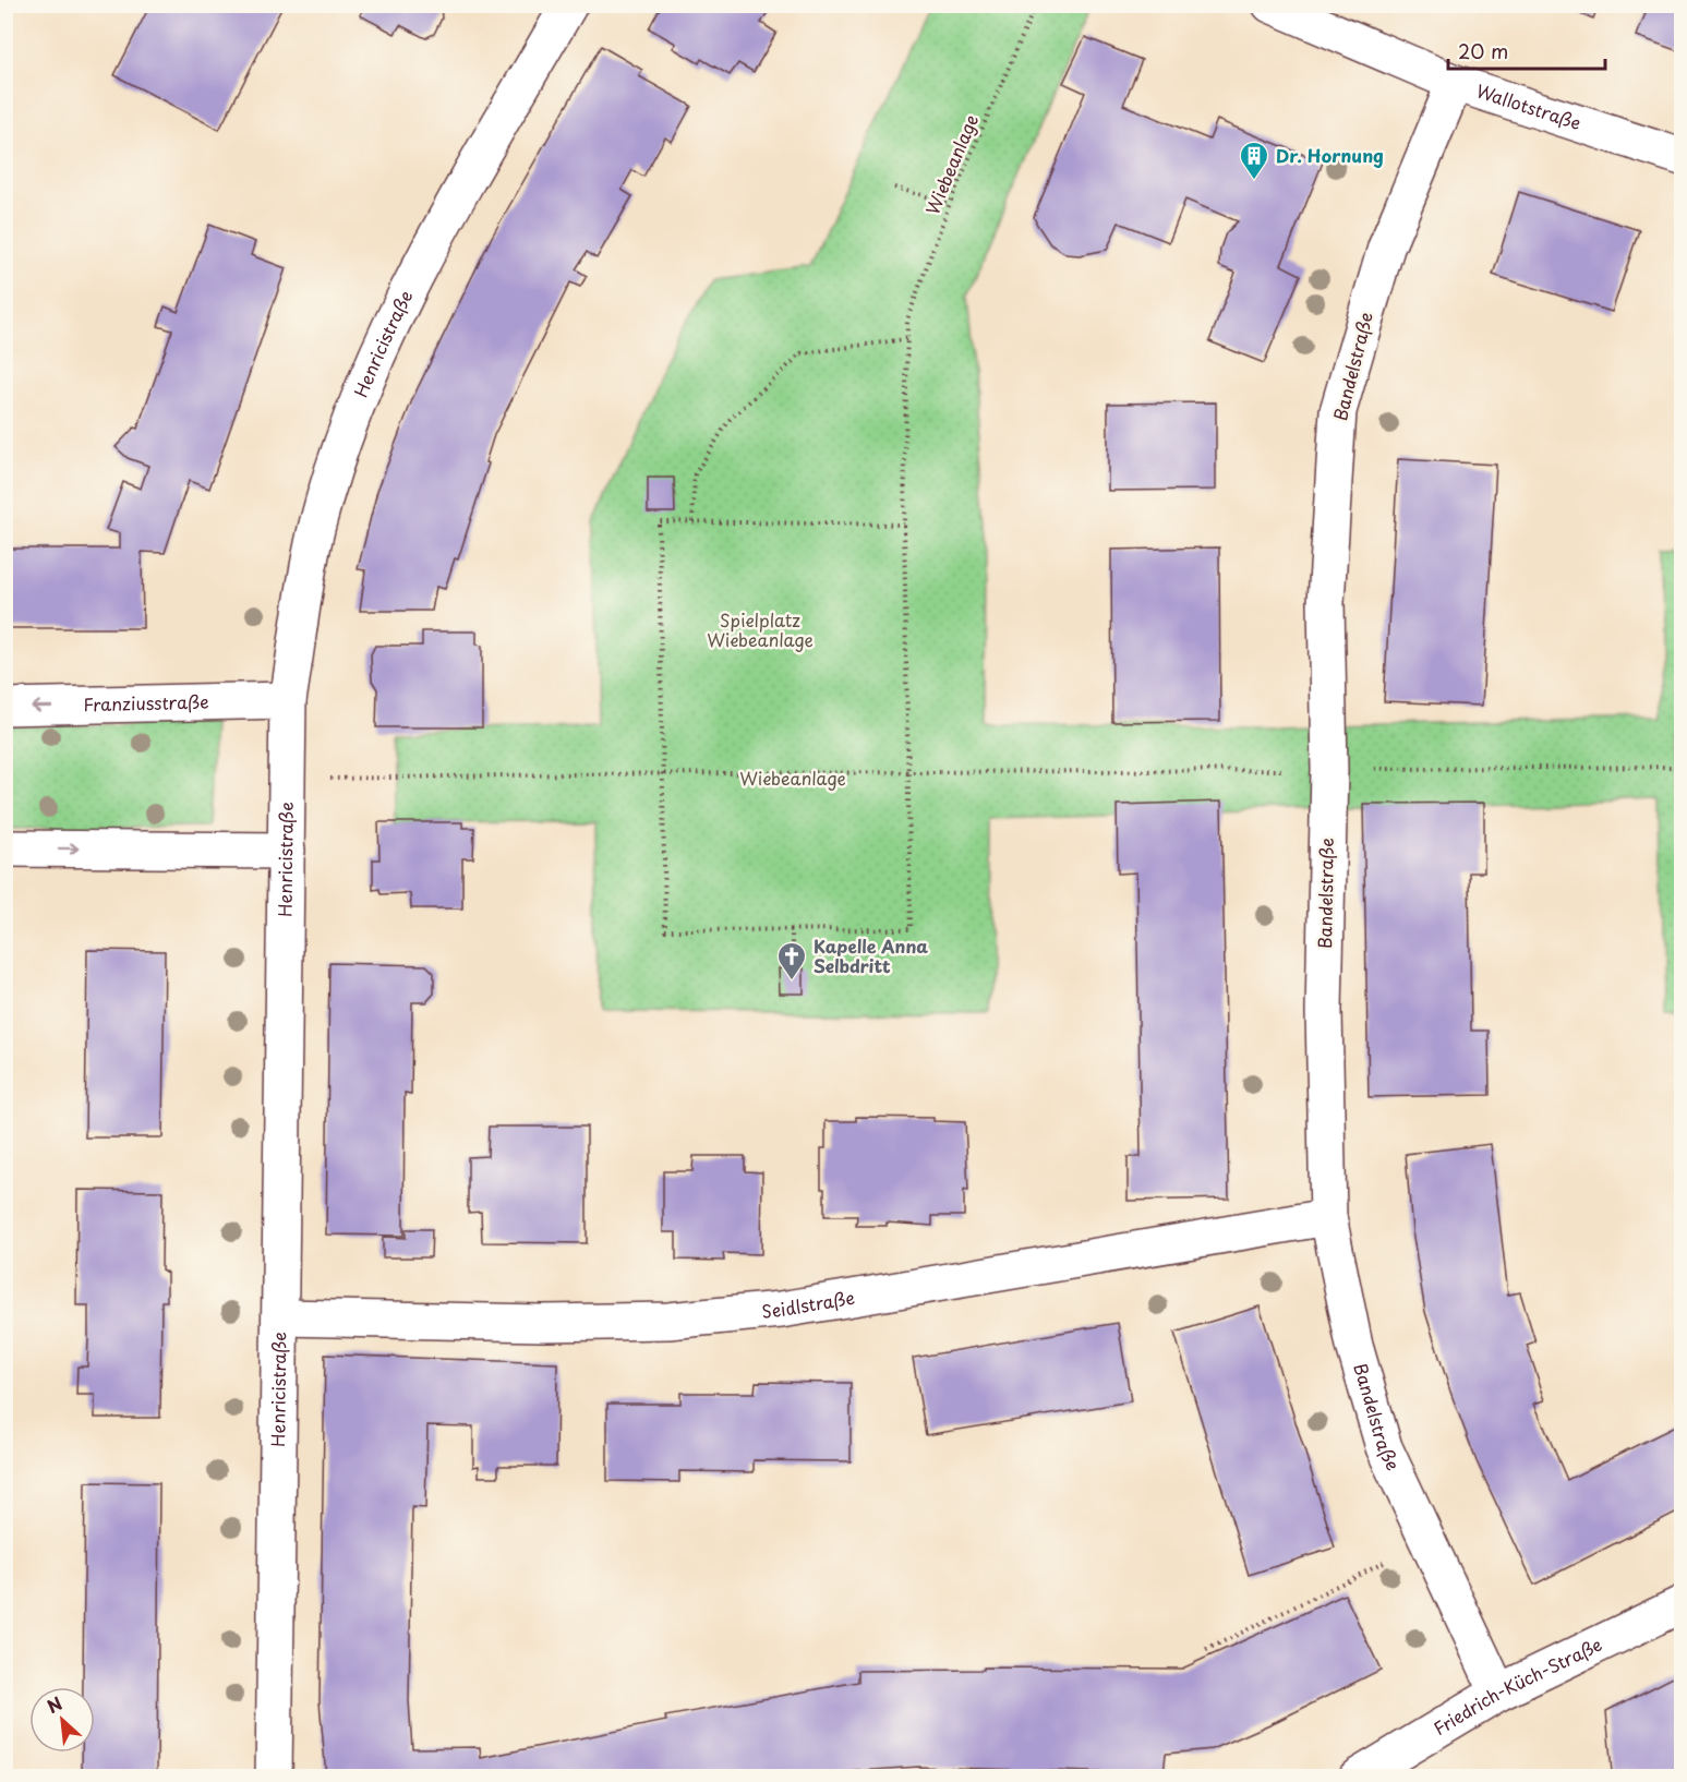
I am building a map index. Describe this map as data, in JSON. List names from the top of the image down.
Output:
{
  "streets": {
    "street": [
      "Wallotstraße",
      "Henricistraße",
      "Bandelstraße",
      "Franziusstraße",
      "Seidlstraße",
      "Friedrich-Küch-Straße"
    ],
    "path": ["Wiebeanlage"]
  },
  "crossings": [
    ["Wallotstraße", "Bandelstraße"],
    ["Henricistraße", "Franziusstraße"],
    ["Henricistraße", "Seidlstraße"],
    ["Bandelstraße", "Seidlstraße"],
    ["Bandelstraße", "Friedrich-Küch-Straße"]
  ],
  "parks": ["Spielplatz Wiebeanlage", "Wiebeanlage"],
  "places": {
    "building": ["Dr. Hornung"],
    "church": ["Kapelle Anna Selbdritt"]
  },
  "scale_bar": "20 m",
  "north": "top left"
}
